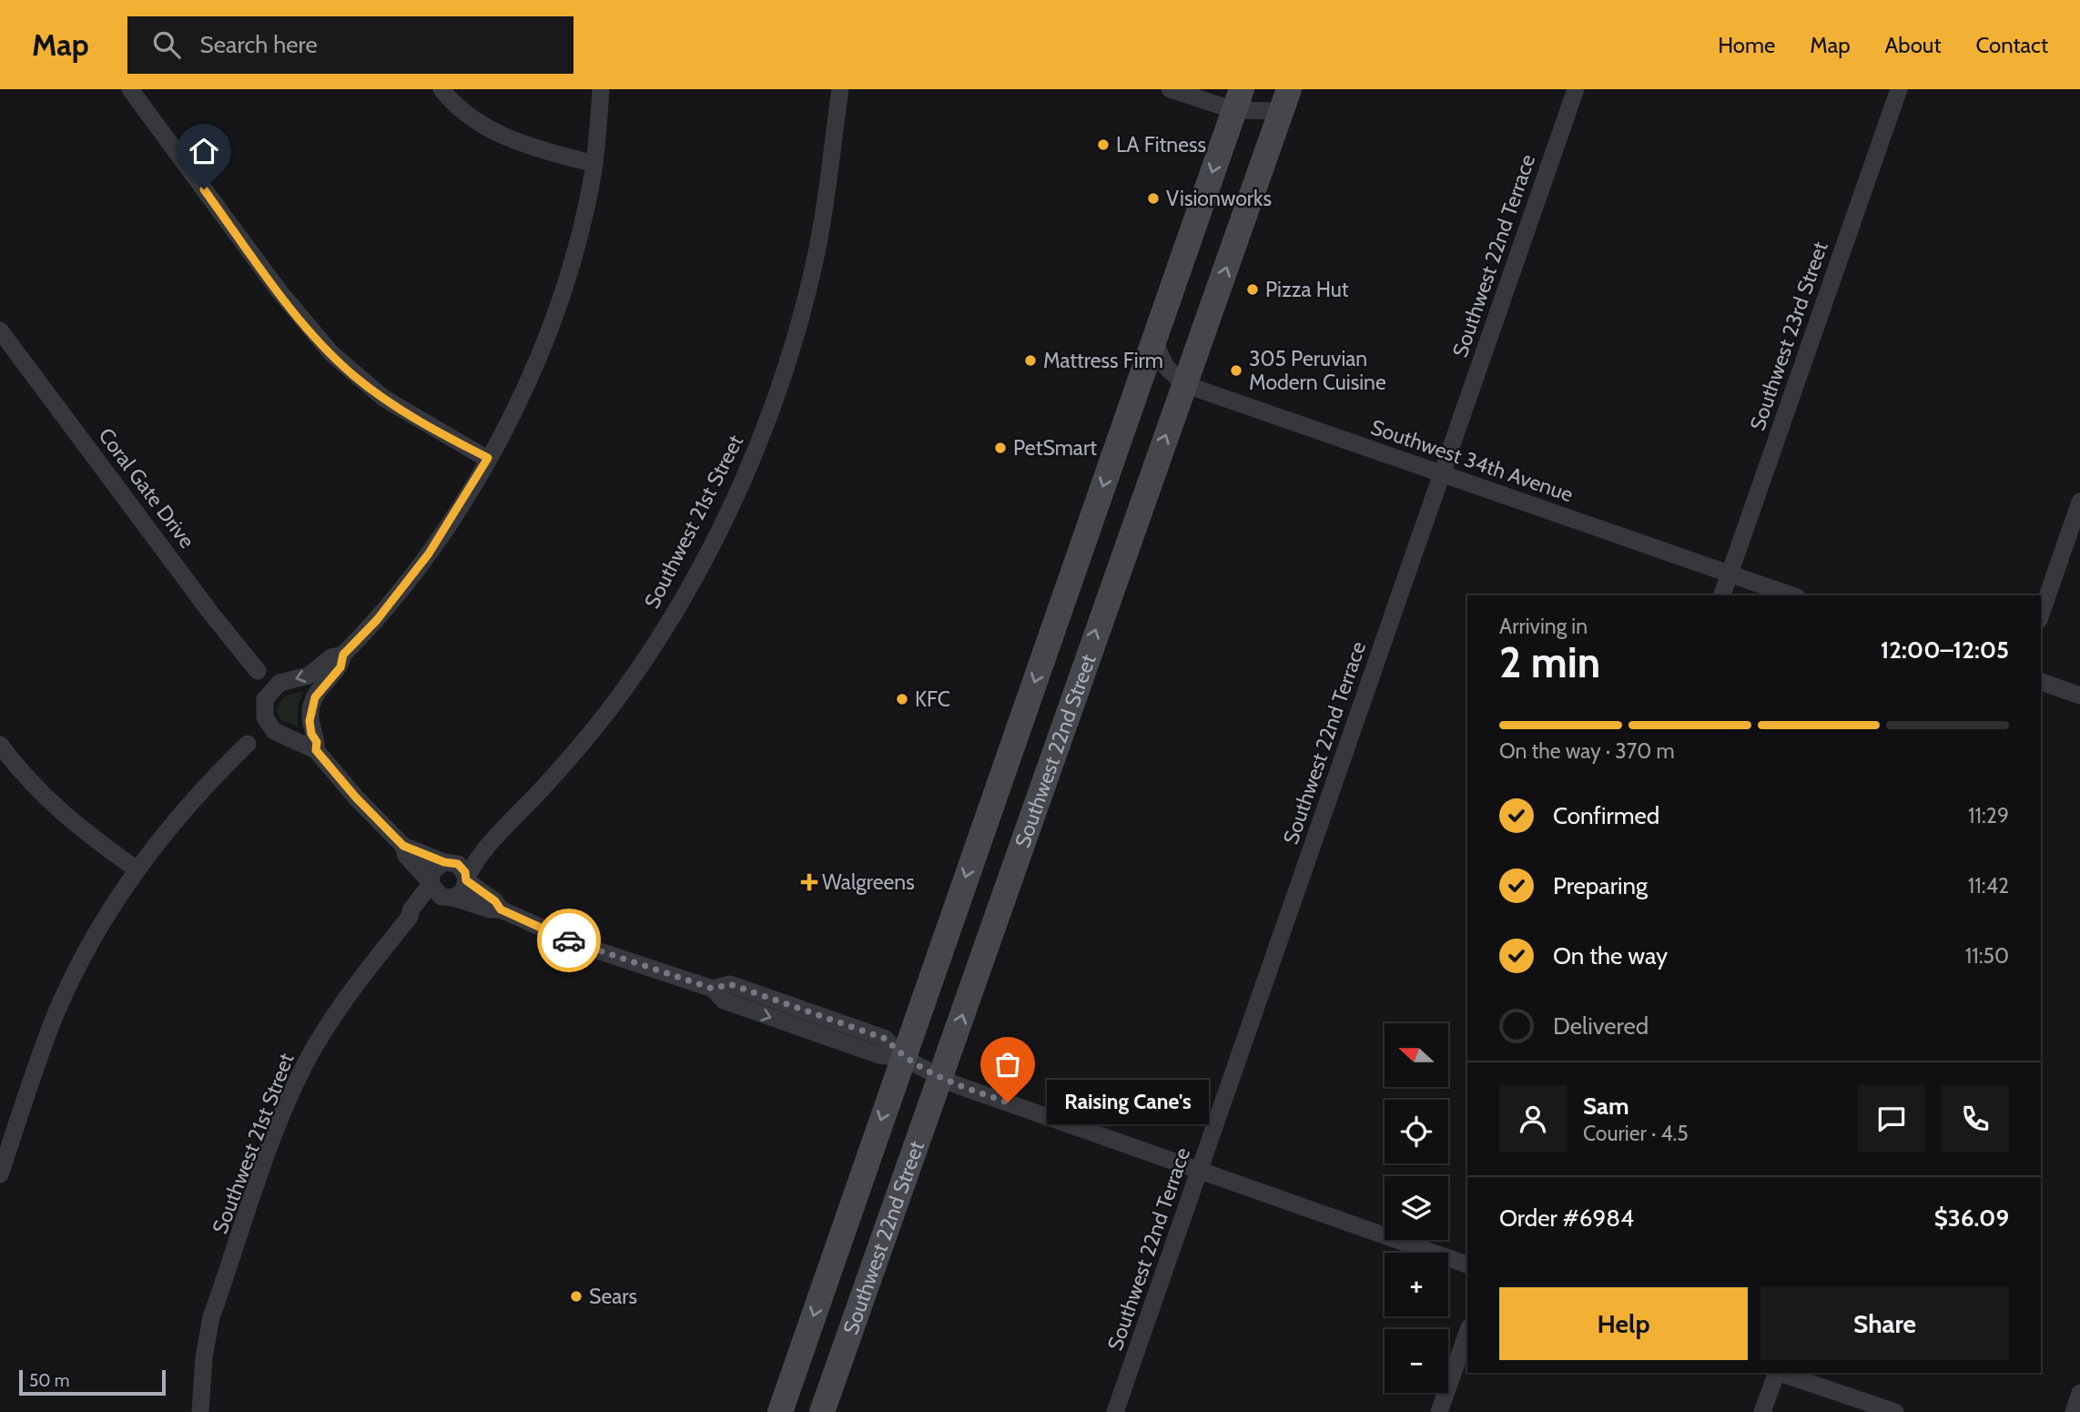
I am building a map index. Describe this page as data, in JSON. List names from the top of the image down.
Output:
{
  "streets": {
    "main road": ["Southwest 22nd Street"],
    "street": [
      "Southwest 22nd Terrace",
      "Southwest 23rd Street",
      "Southwest 34th Avenue",
      "Coral Gate Drive",
      "Southwest 21st Street"
    ]
  },
  "crossings": [
    ["Southwest 22nd Terrace", "Southwest 34th Avenue"],
    ["Southwest 23rd Street", "Southwest 34th Avenue"],
    ["Southwest 34th Avenue", "Southwest 22nd Street"]
  ],
  "places": {
    "other": [
      "LA Fitness",
      "Visionworks",
      "Pizza Hut",
      "Mattress Firm",
      "305 Peruvian Modern Cuisine",
      "PetSmart",
      "KFC",
      "Raising Cane's",
      "Sears"
    ],
    "health": ["Walgreens"]
  },
  "scale_bar": "50 m",
  "north": "left",
  "page": {
    "header": "Map",
    "search": "Search here",
    "nav": [
      "Home",
      "Map",
      "About",
      "Contact"
    ],
    "heading": ["2 min", "Arriving in", "12:00–12:05"],
    "panel": [
      "Sam",
      "Courier · 4.5",
      "Order #6984",
      "$36.09"
    ],
    "bar": "On the way · 370 m",
    "list": [
      ["Confirmed", "11:29"],
      ["Preparing", "11:42"],
      ["On the way", "11:50"],
      "Delivered"
    ],
    "map_buttons": ["+", "−"],
    "bubble": "Raising Cane's",
    "buttons": ["Help", "Share"],
    "scale": "50 m"
  }
}
